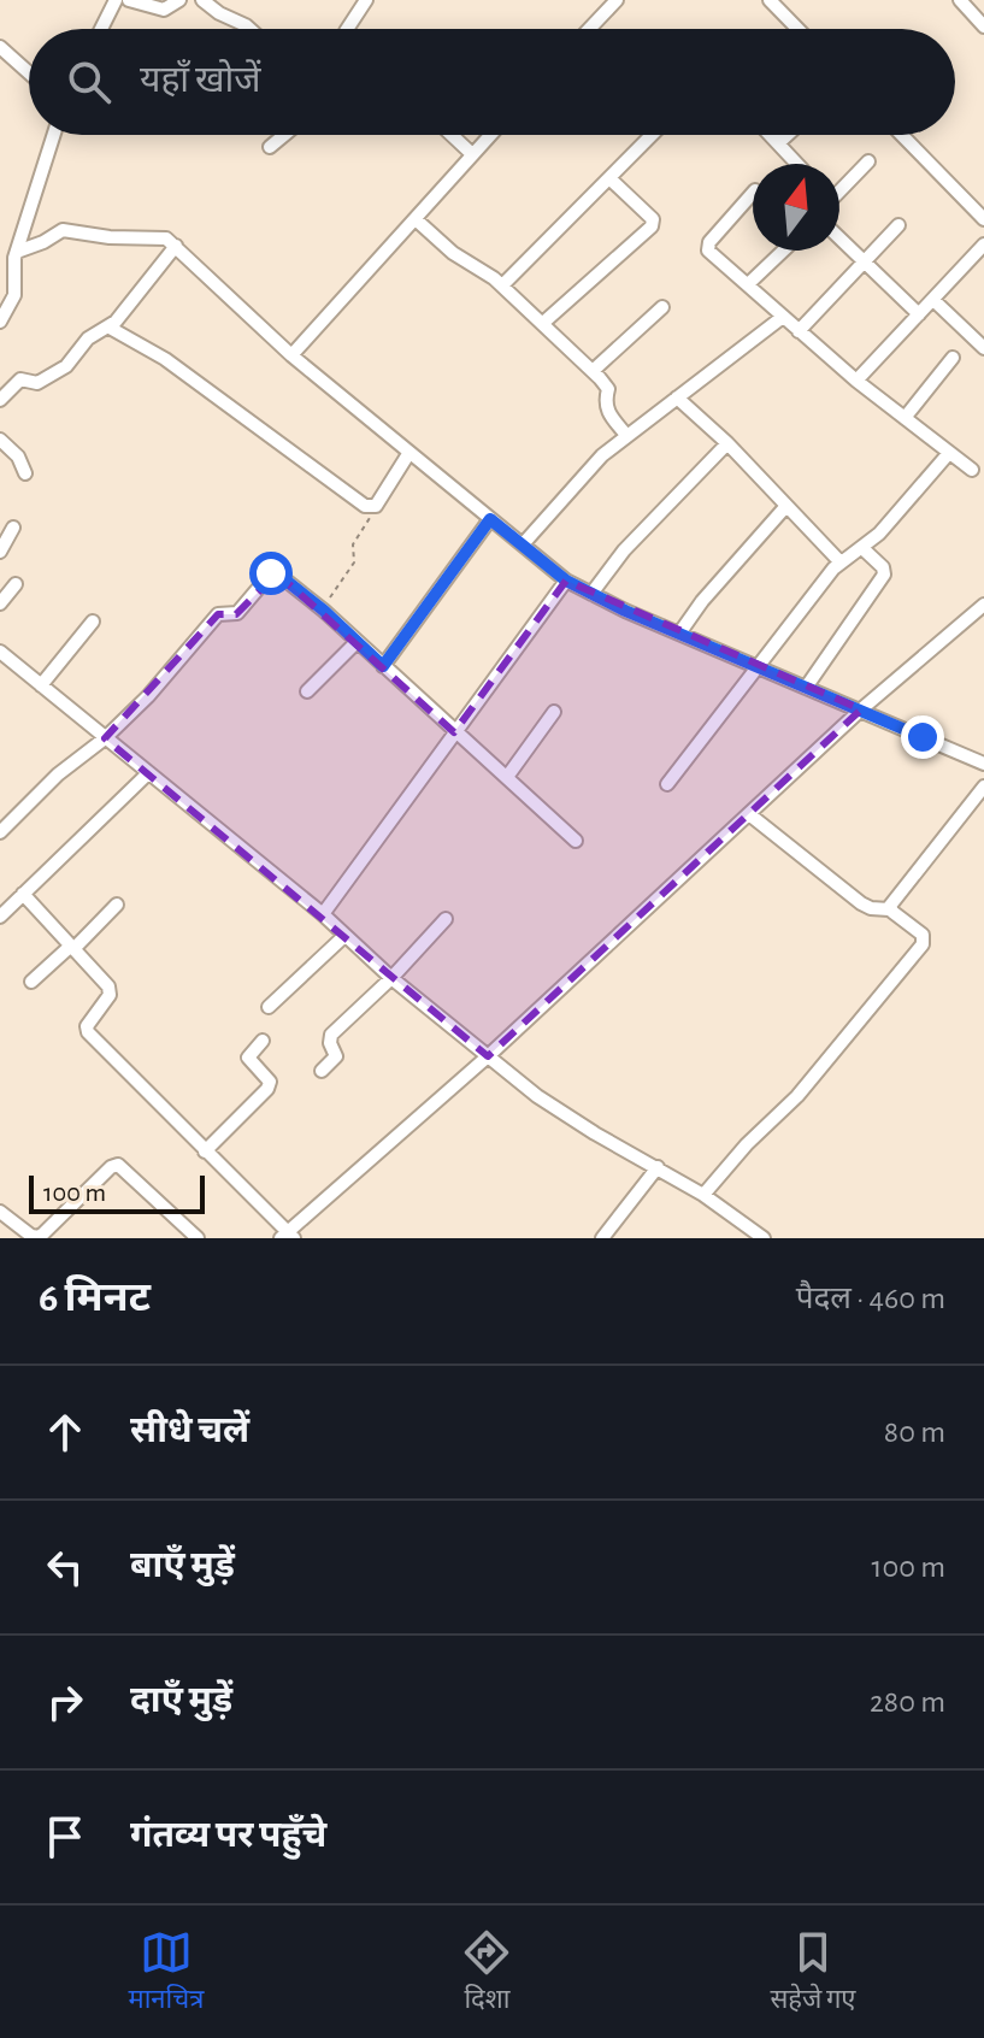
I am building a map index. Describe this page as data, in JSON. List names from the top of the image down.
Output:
{
  "scale_bar": "100 m",
  "north": "top",
  "page": {
    "search": "यहाँ खोजें",
    "scale": "100 m",
    "heading": ["6 मिनट", "पैदल · 460 m"],
    "list": [
      ["सीधे चलें", "80 m"],
      ["बाएँ मुड़ें", "100 m"],
      ["दाएँ मुड़ें", "280 m"],
      "गंतव्य पर पहुँचे"
    ],
    "nav": ["मानचित्र", "दिशा", "सहेजे गए"]
  }
}
